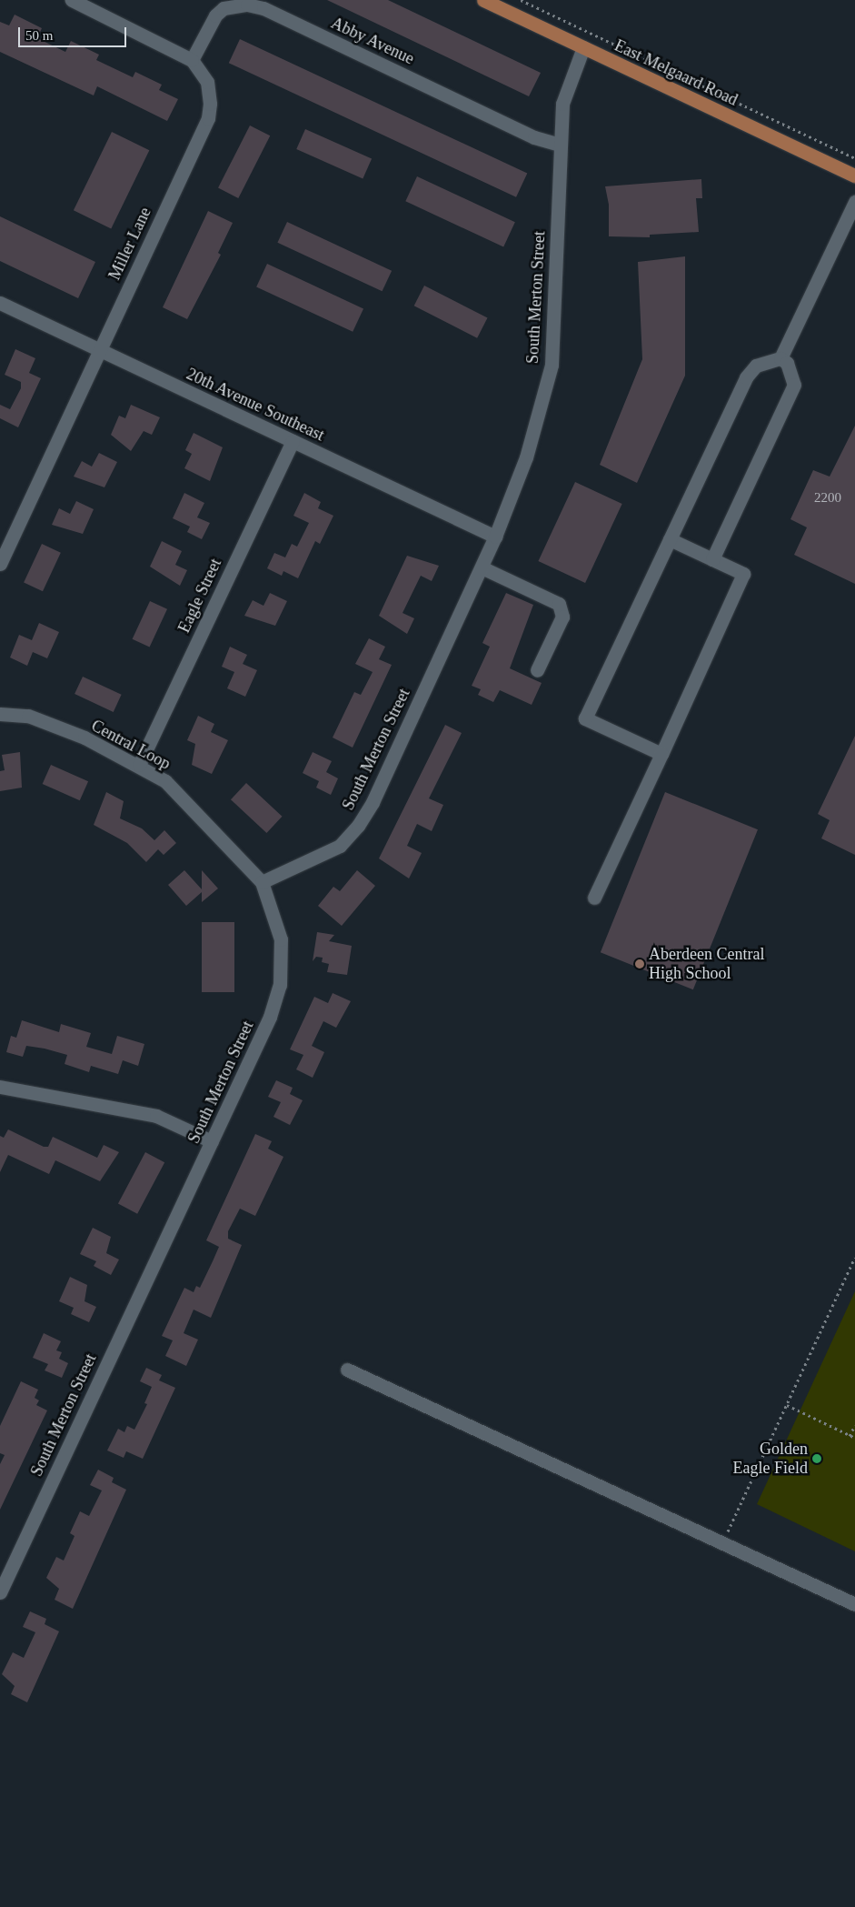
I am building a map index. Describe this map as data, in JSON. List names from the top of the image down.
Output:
{
  "streets": {
    "main road": ["East Melgaard Road"],
    "street": [
      "Abby Avenue",
      "Miller Lane",
      "South Merton Street",
      "20th Avenue Southeast",
      "Eagle Street",
      "Central Loop"
    ]
  },
  "crossings": [
    ["Abby Avenue", "Miller Lane"],
    ["Abby Avenue", "South Merton Street"],
    ["East Melgaard Road", "South Merton Street"],
    ["Miller Lane", "20th Avenue Southeast"],
    ["South Merton Street", "20th Avenue Southeast"],
    ["South Merton Street", "Central Loop"],
    ["20th Avenue Southeast", "Eagle Street"],
    ["Eagle Street", "Central Loop"]
  ],
  "places": ["Aberdeen Central High School", "Golden Eagle Field"],
  "house_numbers": ["2200"],
  "scale_bar": "50 m"
}
